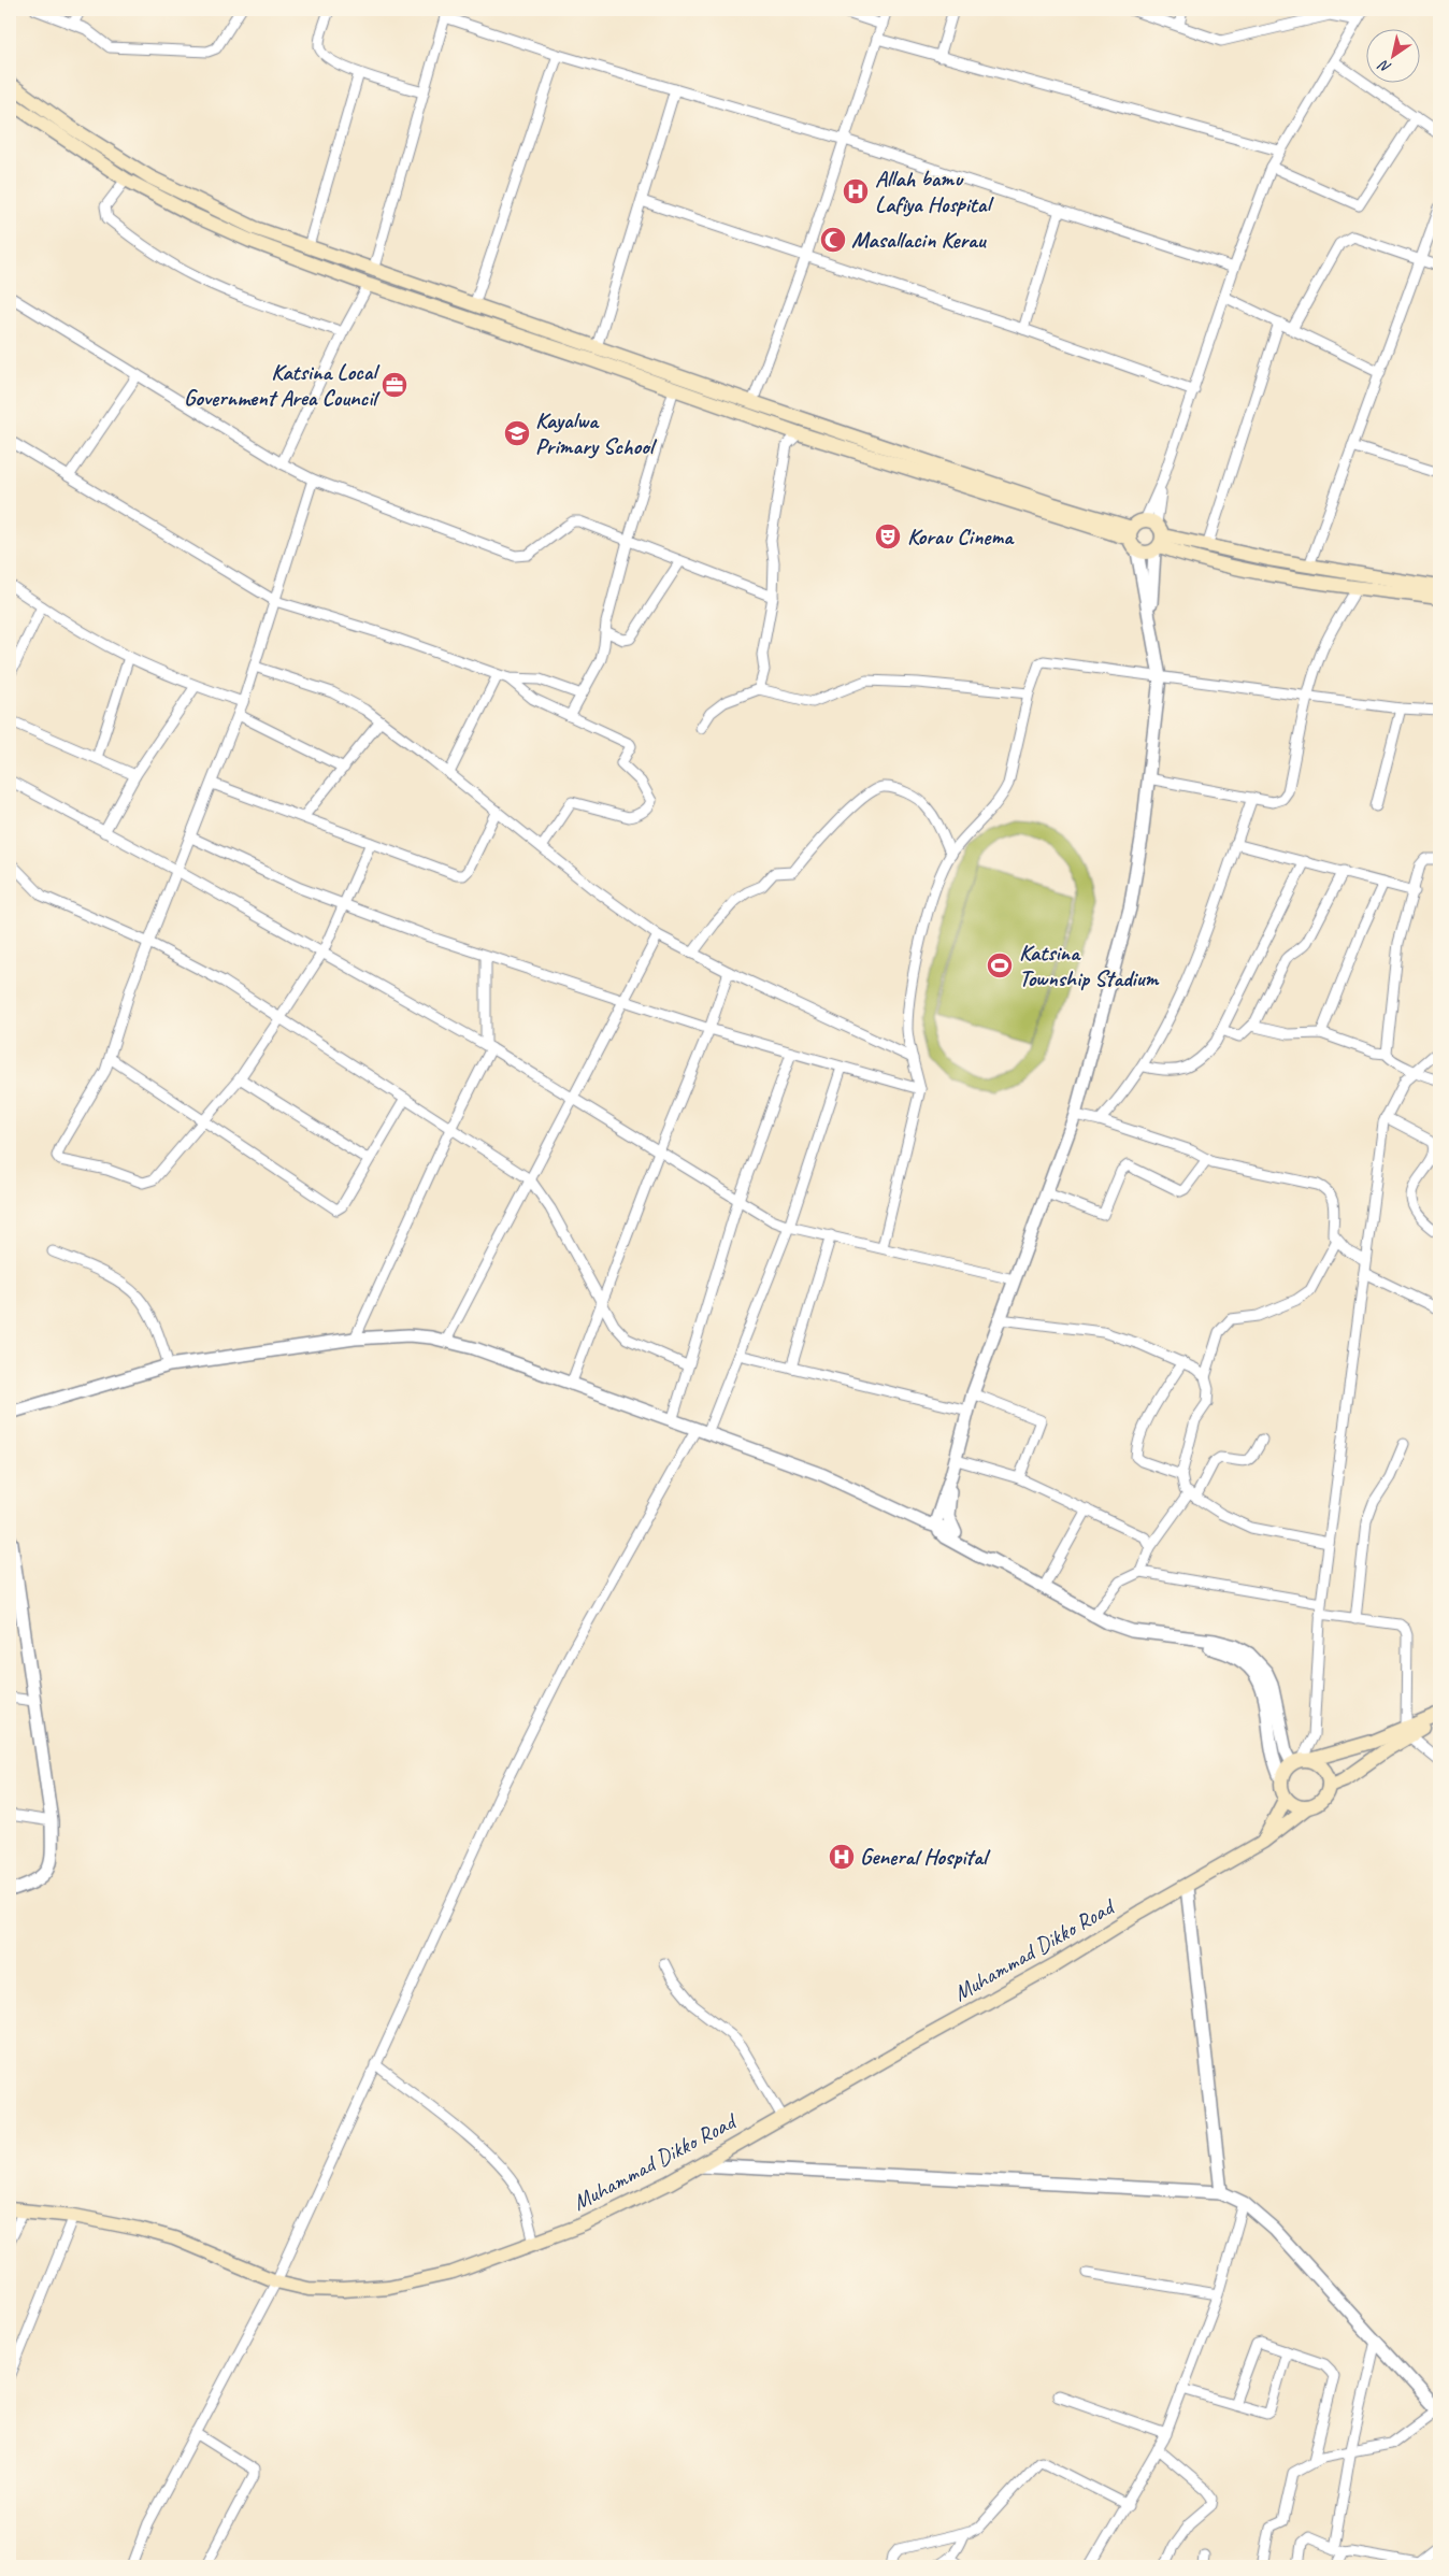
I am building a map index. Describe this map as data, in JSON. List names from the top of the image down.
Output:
{
  "streets": {
    "main road": ["Muhammad Dikko Road"]
  },
  "places": {
    "hospital": ["Allah bamu Lafiya Hospital", "General Hospital"],
    "mosque": ["Masallacin Kerau"],
    "office": ["Katsina Local Government Area Council"],
    "school or university": ["Kayalwa Primary School"],
    "theatre": ["Korau Cinema"],
    "sports": ["Katsina Township Stadium"]
  },
  "north": "bottom left"
}
